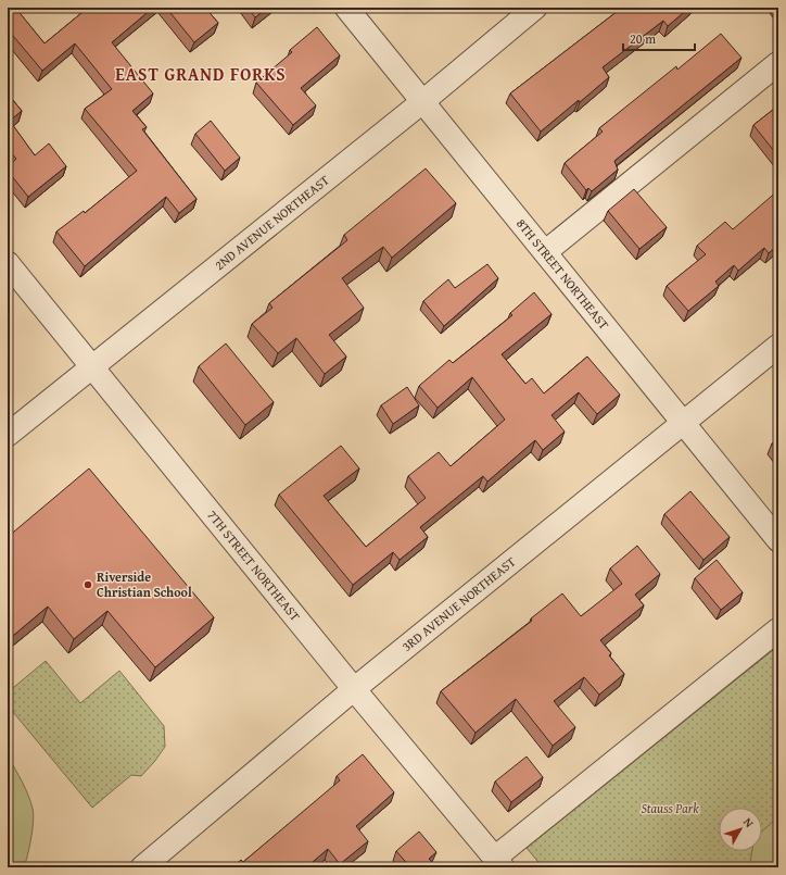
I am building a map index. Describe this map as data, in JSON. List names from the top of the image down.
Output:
{
  "streets": {
    "street": [
      "2ND AVENUE NORTHEAST",
      "8TH STREET NORTHEAST",
      "7TH STREET NORTHEAST",
      "3RD AVENUE NORTHEAST"
    ]
  },
  "crossings": [
    ["2ND AVENUE NORTHEAST", "8TH STREET NORTHEAST"],
    ["2ND AVENUE NORTHEAST", "7TH STREET NORTHEAST"],
    ["8TH STREET NORTHEAST", "3RD AVENUE NORTHEAST"],
    ["7TH STREET NORTHEAST", "3RD AVENUE NORTHEAST"]
  ],
  "districts": ["EAST GRAND FORKS"],
  "parks": ["Stauss Park"],
  "places": ["Riverside Christian School"],
  "scale_bar": "20 m",
  "north": "top right"
}
